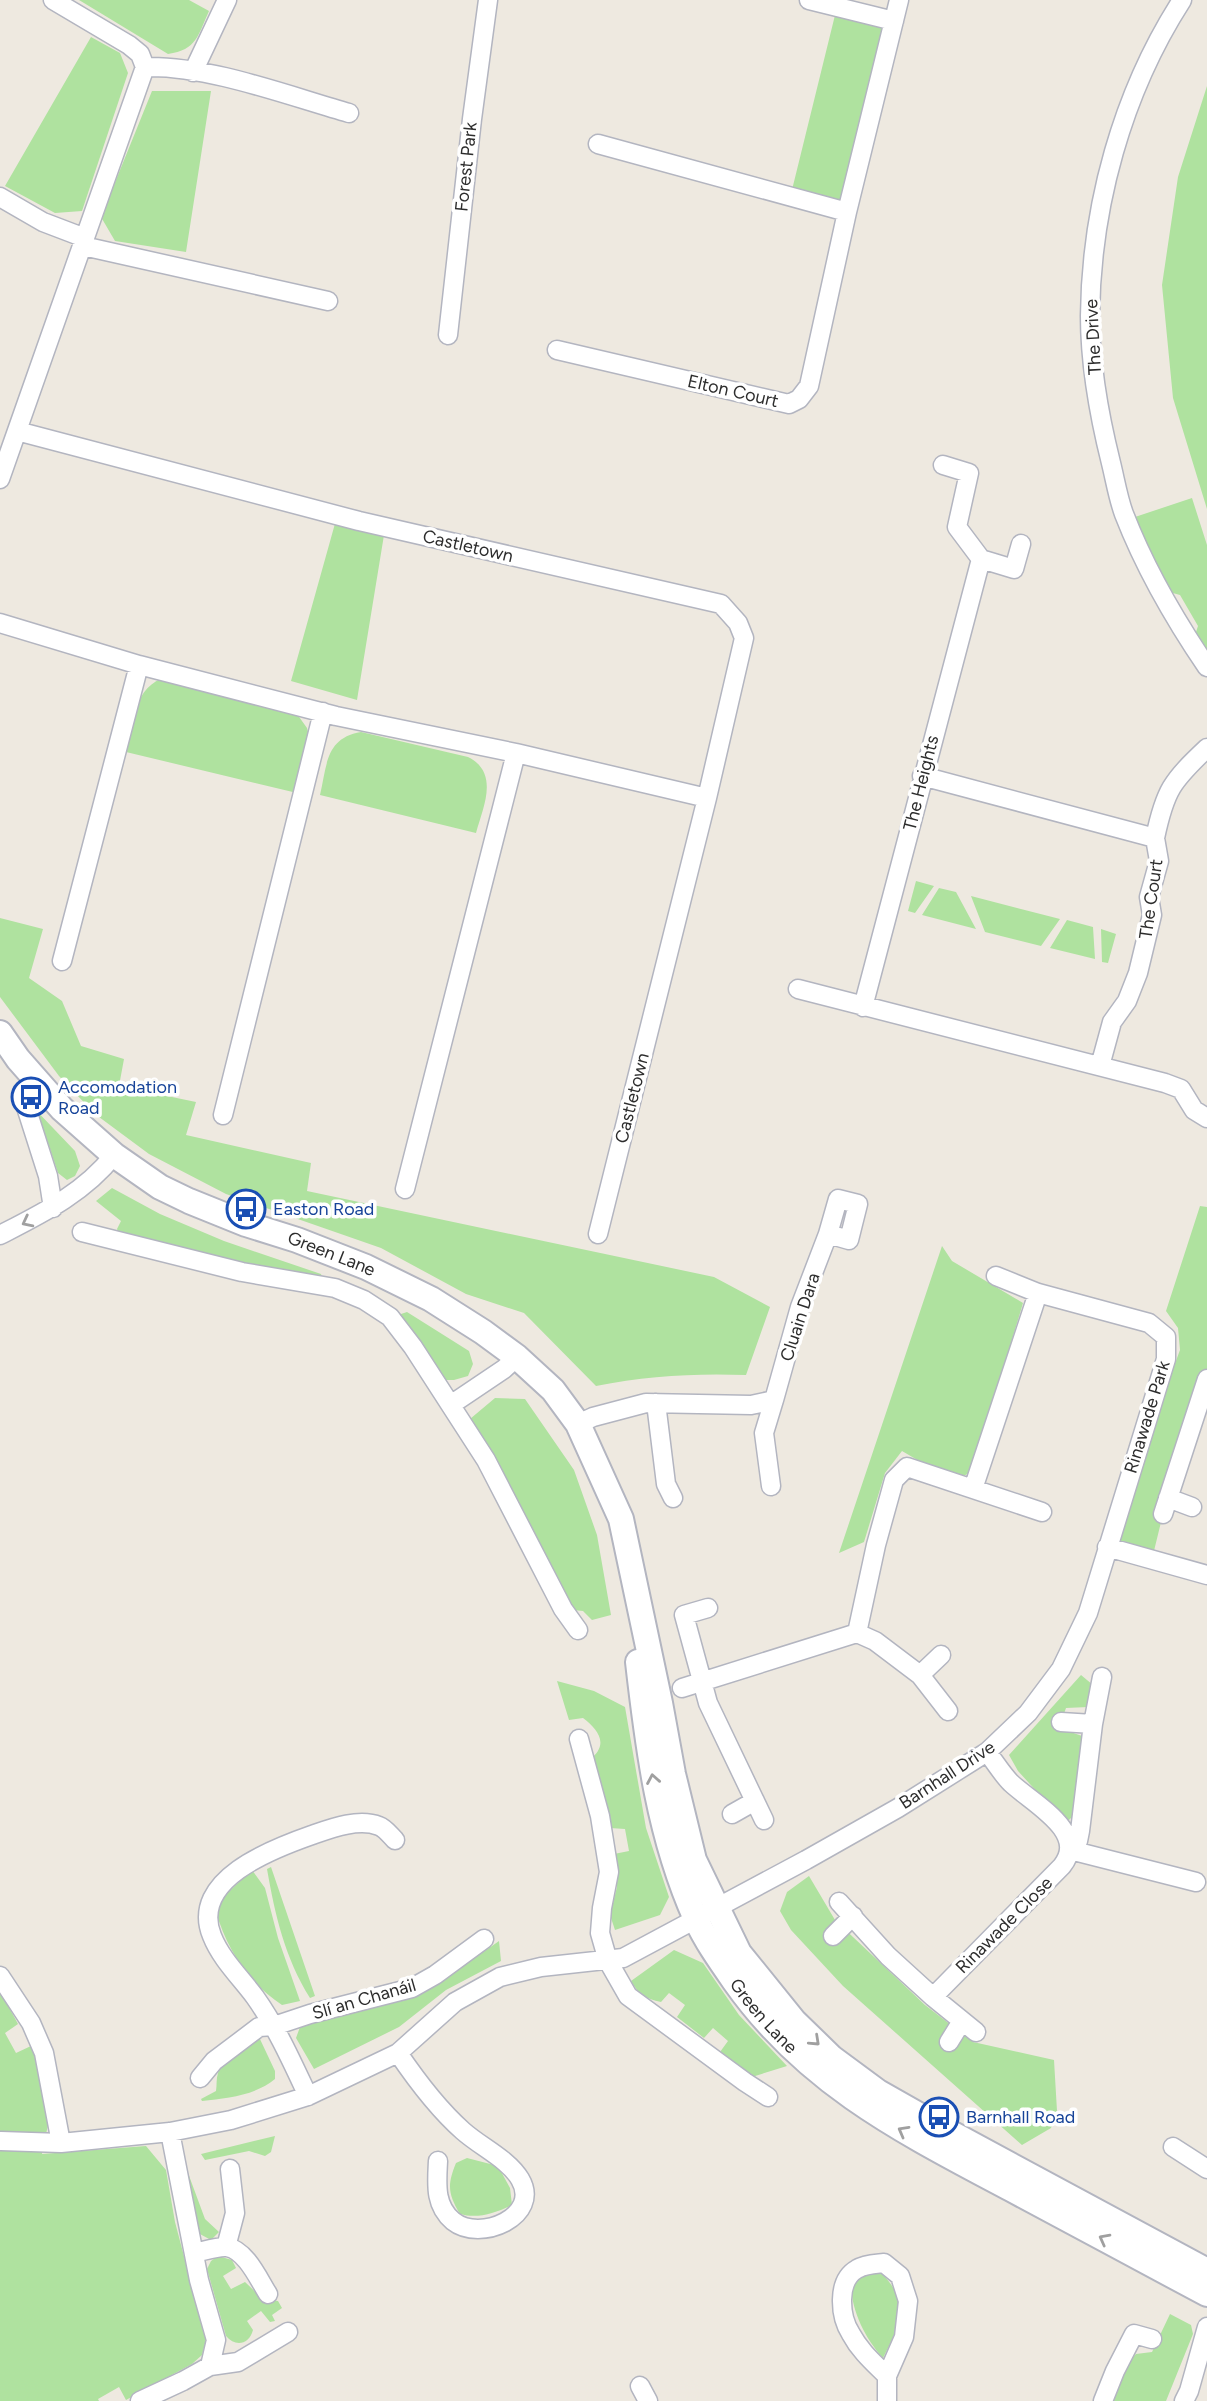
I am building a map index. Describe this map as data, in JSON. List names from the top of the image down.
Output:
{
  "streets": {
    "street": [
      "Forest Park",
      "The Drive",
      "Elton Court",
      "Castletown",
      "The Heights",
      "The Court",
      "Green Lane",
      "Cluain Dara",
      "Rinawade Park",
      "Barnhall Drive",
      "Rinawade Close",
      "Slí an Chanáil"
    ]
  },
  "crossings": [
    ["The Heights", "The Court"],
    ["Green Lane", "Barnhall Drive"],
    ["Rinawade Park", "Barnhall Drive"]
  ],
  "places": {
    "bus stop": ["Accomodation Road", "Easton Road", "Barnhall Road"]
  }
}
